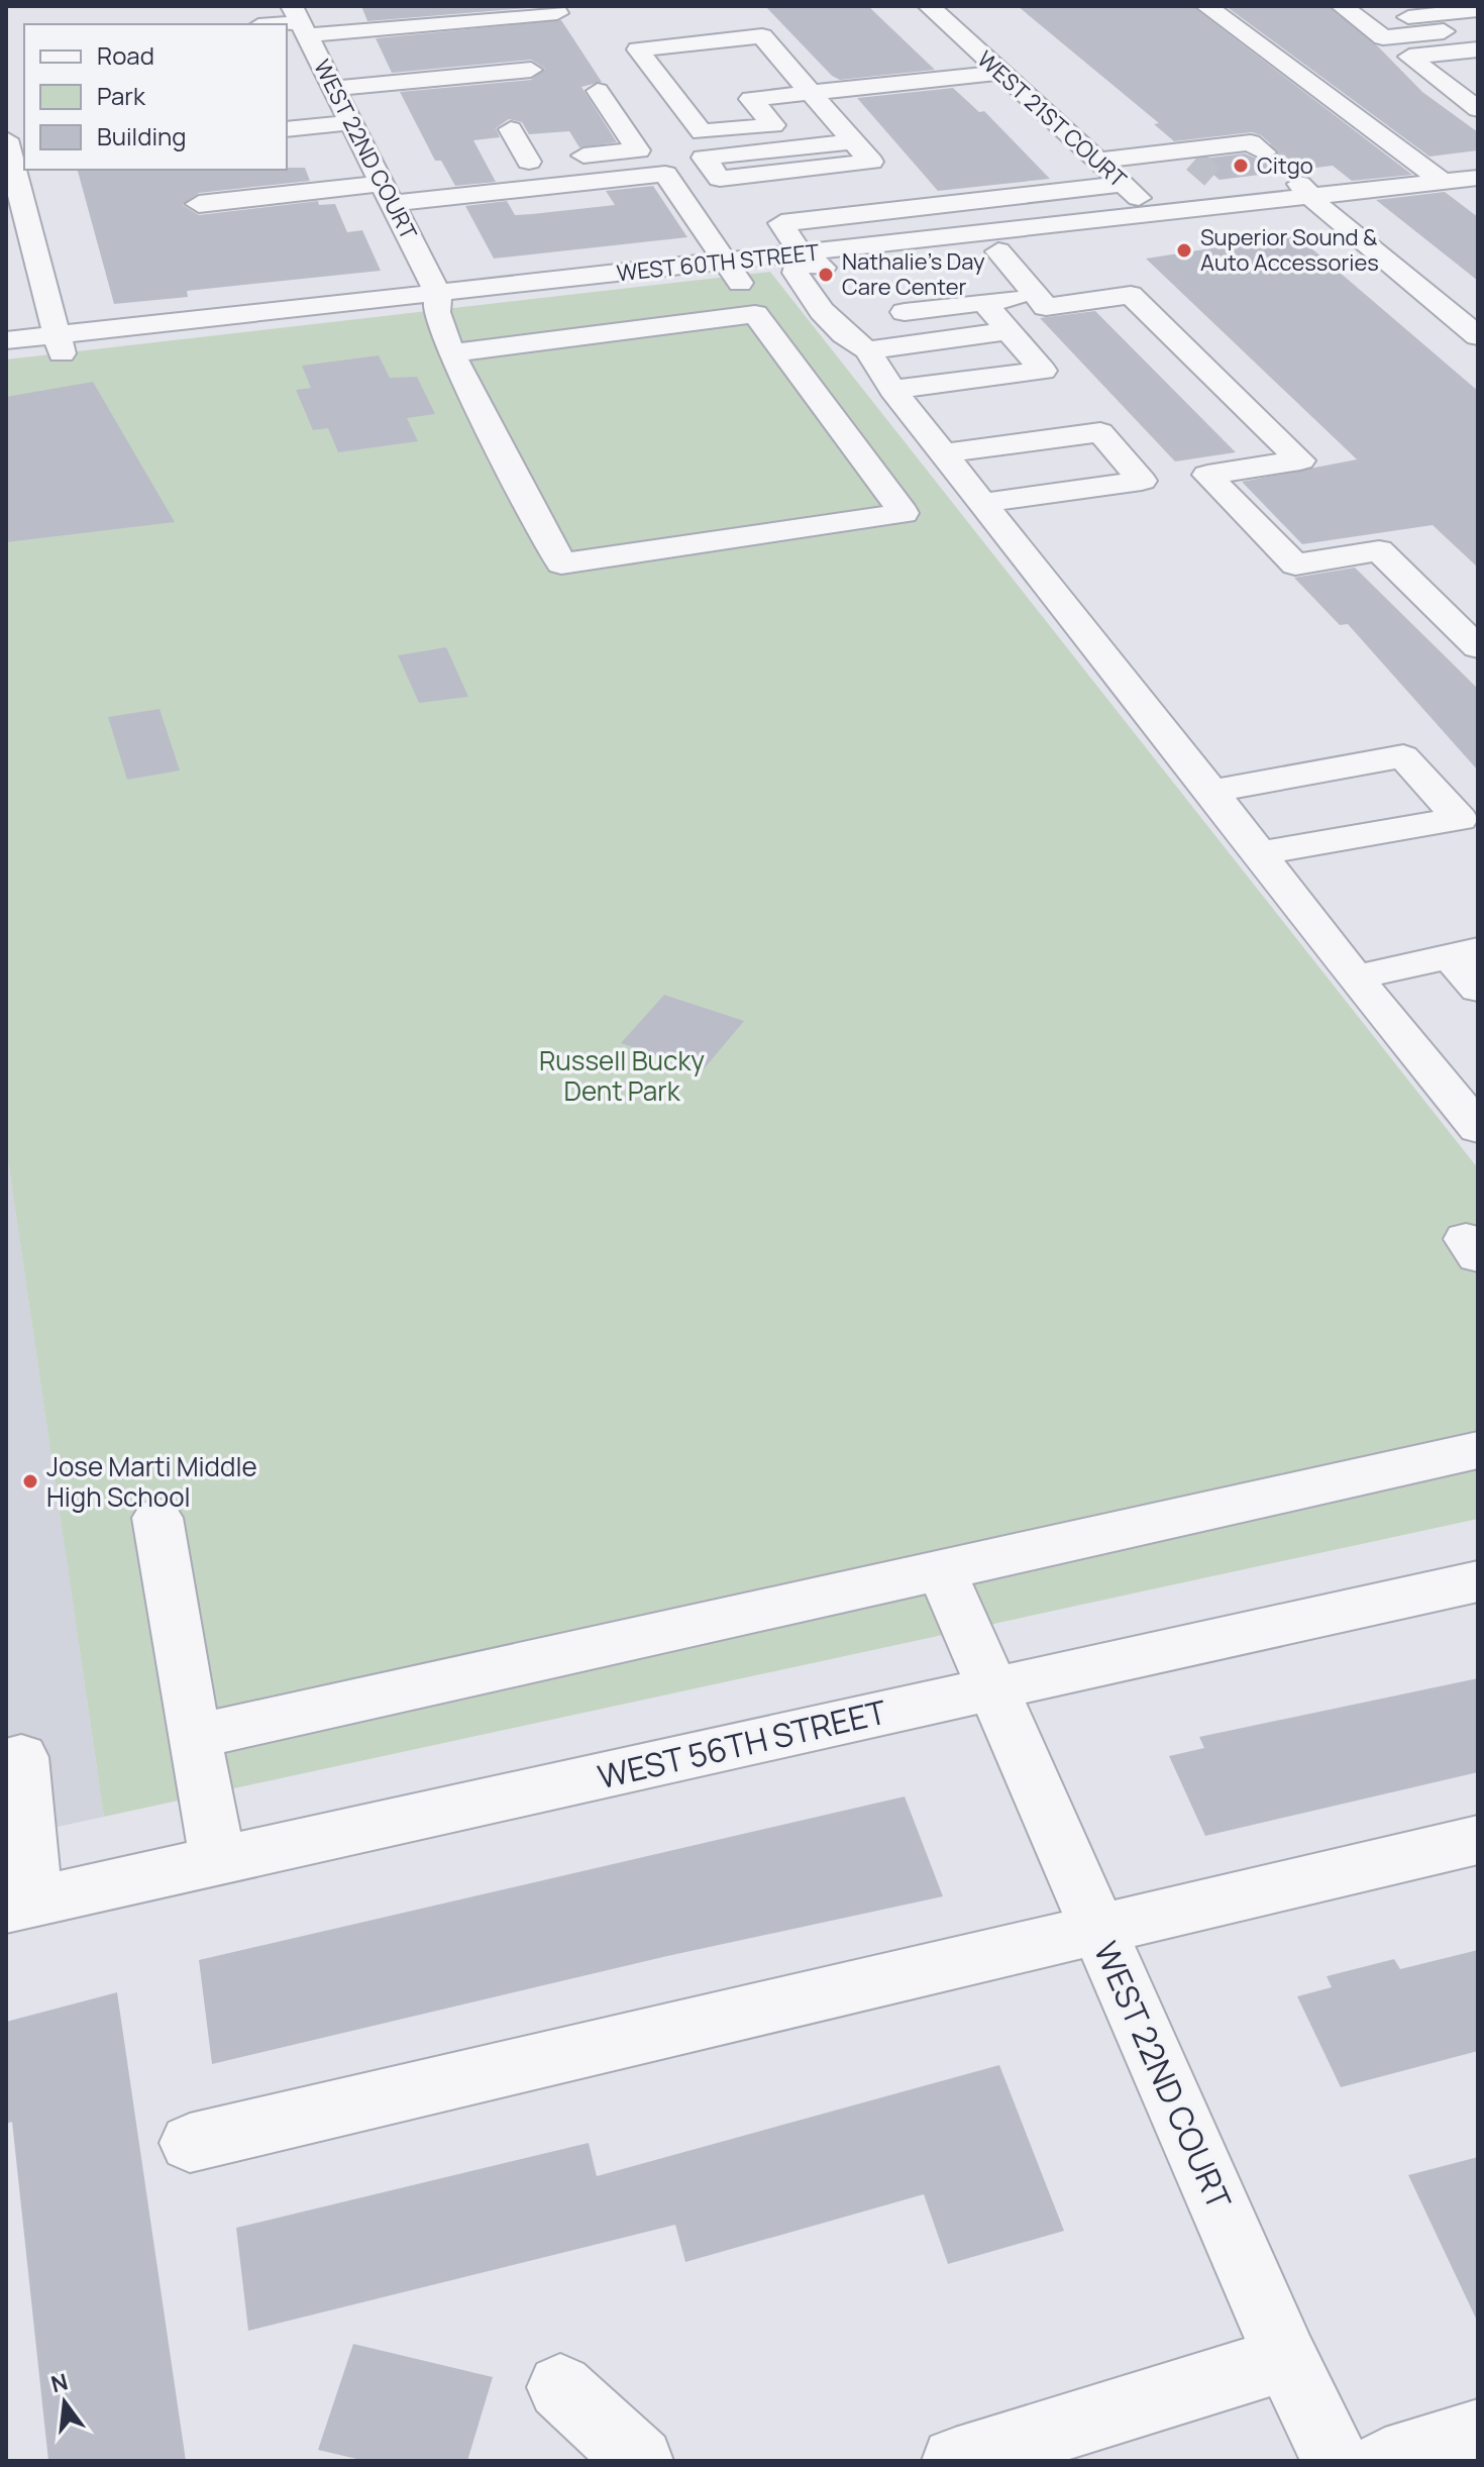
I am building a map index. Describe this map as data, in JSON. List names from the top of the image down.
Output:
{
  "streets": {
    "street": [
      "WEST 21ST COURT",
      "WEST 22ND COURT",
      "WEST 60TH STREET",
      "WEST 56TH STREET"
    ]
  },
  "crossings": [
    ["WEST 21ST COURT", "WEST 60TH STREET"],
    ["WEST 22ND COURT", "WEST 60TH STREET"],
    ["WEST 22ND COURT", "WEST 56TH STREET"]
  ],
  "parks": ["Russell Bucky Dent Park"],
  "places": [
    "Citgo",
    "Superior Sound & Auto Accessories",
    "Nathalie's Day Care Center",
    "Jose Marti Middle High School"
  ],
  "legend": ["Road", "Park", "Building"],
  "north": "top"
}
